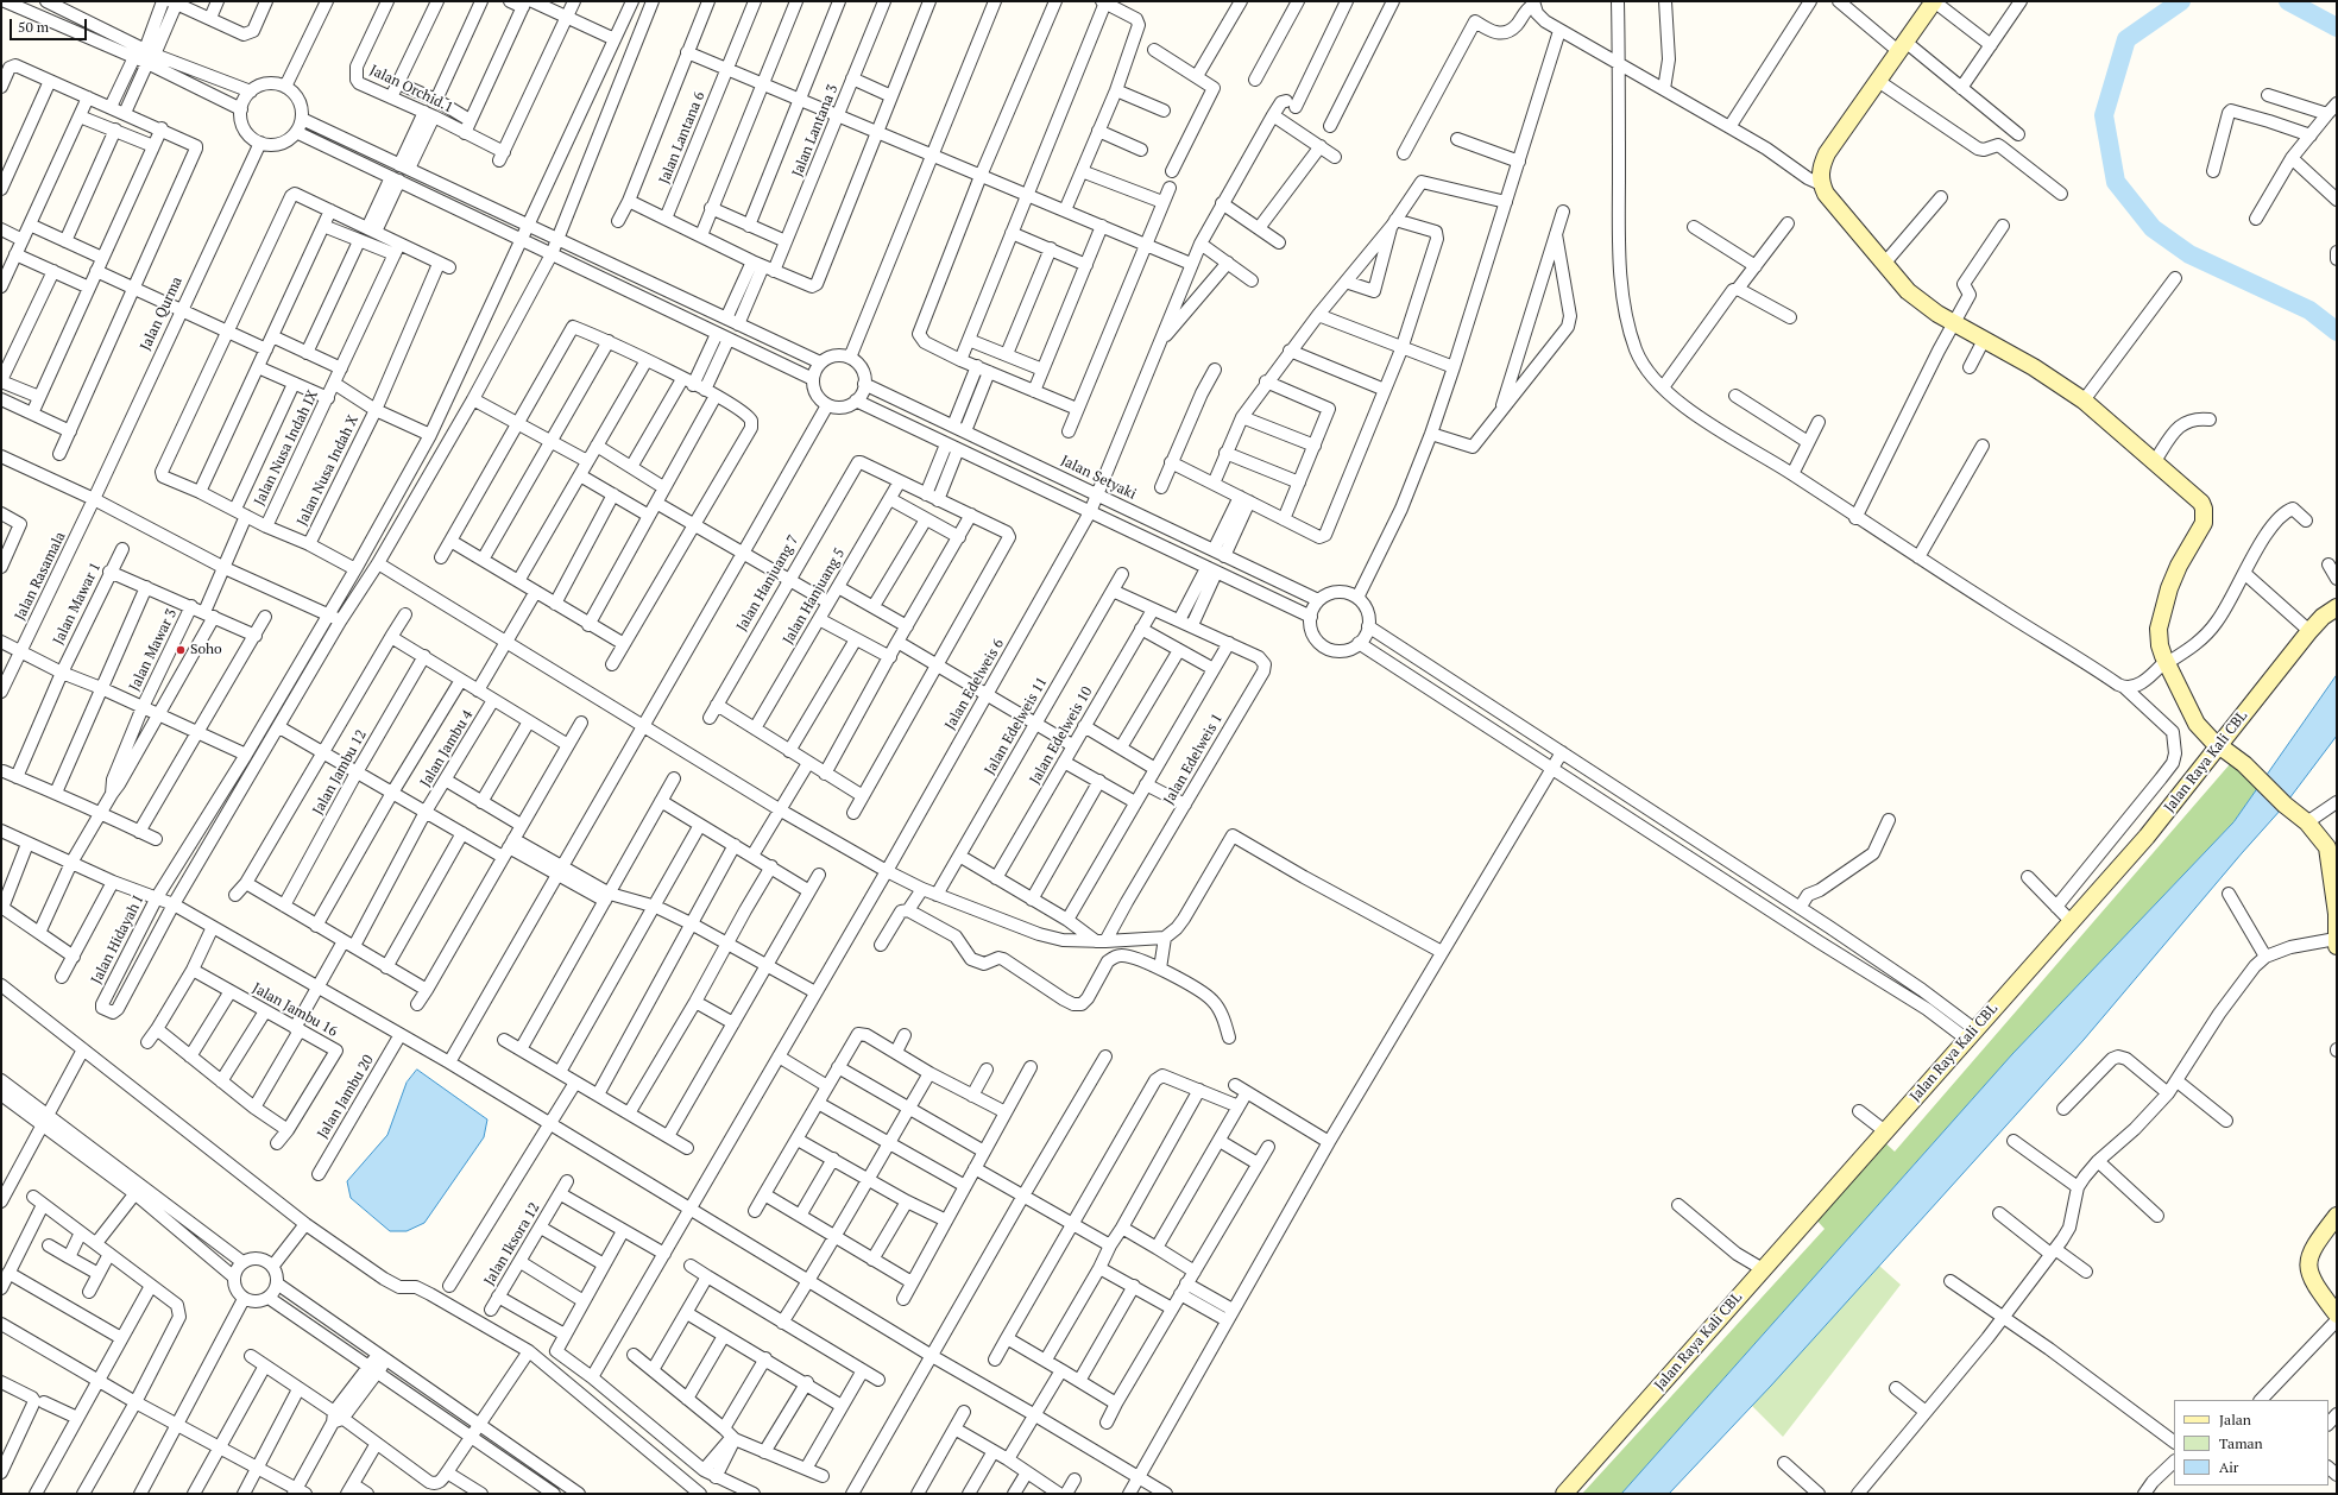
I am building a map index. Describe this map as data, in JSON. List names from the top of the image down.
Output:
{
  "streets": {
    "street": [
      "Jalan Orchid.1",
      "Jalan Lantana 3",
      "Jalan Lantana 6",
      "Jalan Qurma",
      "Jalan Nusa Indah IX",
      "Jalan Nusa Indah X",
      "Jalan Setyaki",
      "Jalan Rasamala",
      "Jalan Hanjuang 7",
      "Jalan Hanjuang 5",
      "Jalan Mawar 1",
      "Jalan Mawar 3",
      "Jalan Edelweis 6",
      "Jalan Edelweis 11",
      "Jalan Edelweis 10",
      "Jalan Jambu 4",
      "Jalan Edelweis 1",
      "Jalan Raya Kali CBL",
      "Jalan Jambu 12",
      "Jalan Hidayah I",
      "Jalan Jambu 16",
      "Jalan Jambu 20",
      "Jalan Iksora 12"
    ]
  },
  "crossings": [
    ["Jalan Qurma", "Jalan Rasamala"],
    ["Jalan Nusa Indah IX", "Jalan Nusa Indah X"],
    ["Jalan Setyaki", "Jalan Edelweis 6"],
    ["Jalan Hanjuang 7", "Jalan Hanjuang 5"],
    ["Jalan Edelweis 11", "Jalan Edelweis 1"],
    ["Jalan Edelweis 10", "Jalan Edelweis 1"],
    ["Jalan Jambu 4", "Jalan Jambu 16"]
  ],
  "places": ["Soho"],
  "legend": ["Jalan", "Taman", "Air"],
  "scale_bar": "50 m"
}
